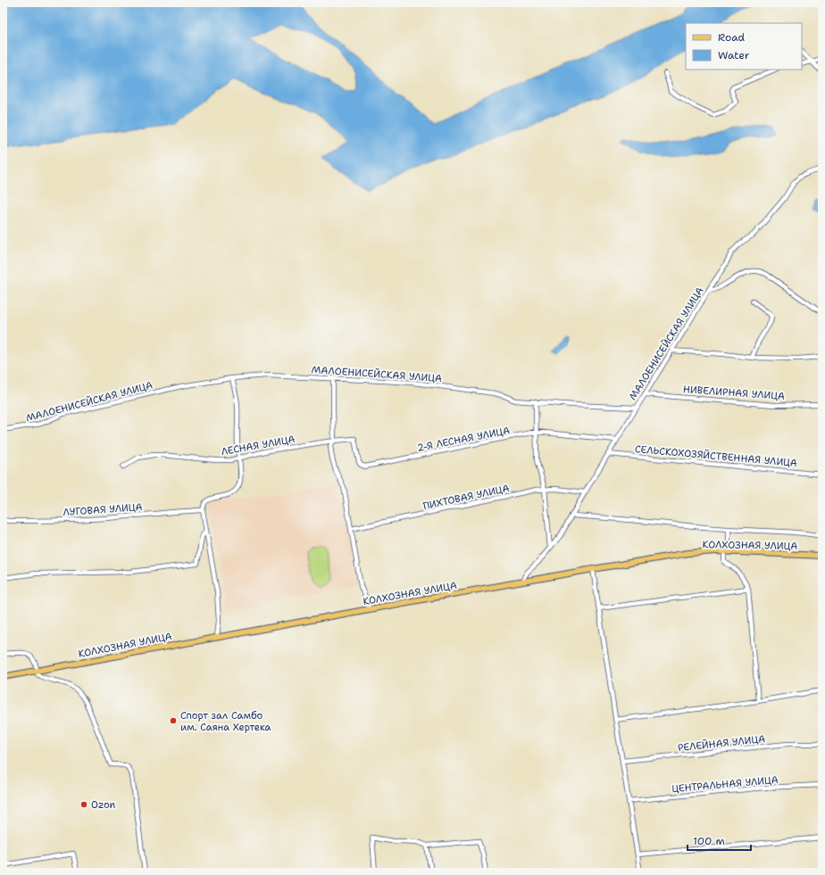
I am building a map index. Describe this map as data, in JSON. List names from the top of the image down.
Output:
{
  "streets": {
    "main road": ["КОЛХОЗНАЯ УЛИЦА"],
    "street": [
      "МАЛОЕНИСЕЙСКАЯ УЛИЦА",
      "НИВЕЛИРНАЯ УЛИЦА",
      "2-Я ЛЕСНАЯ УЛИЦА",
      "ЛЕСНАЯ УЛИЦА",
      "СЕЛЬСКОХОЗЯЙСТВЕННАЯ УЛИЦА",
      "ПИХТОВАЯ УЛИЦА",
      "ЛУГОВАЯ УЛИЦА",
      "РЕЛЕЙНАЯ УЛИЦА",
      "ЦЕНТРАЛЬНАЯ УЛИЦА"
    ]
  },
  "crossings": [
    ["МАЛОЕНИСЕЙСКАЯ УЛИЦА", "НИВЕЛИРНАЯ УЛИЦА"],
    ["2-Я ЛЕСНАЯ УЛИЦА", "ЛЕСНАЯ УЛИЦА"]
  ],
  "places": ["Спорт зал Самбо им. Саяна Хертека", "Ozon"],
  "legend": ["Road", "Water"],
  "scale_bar": "100 m"
}
